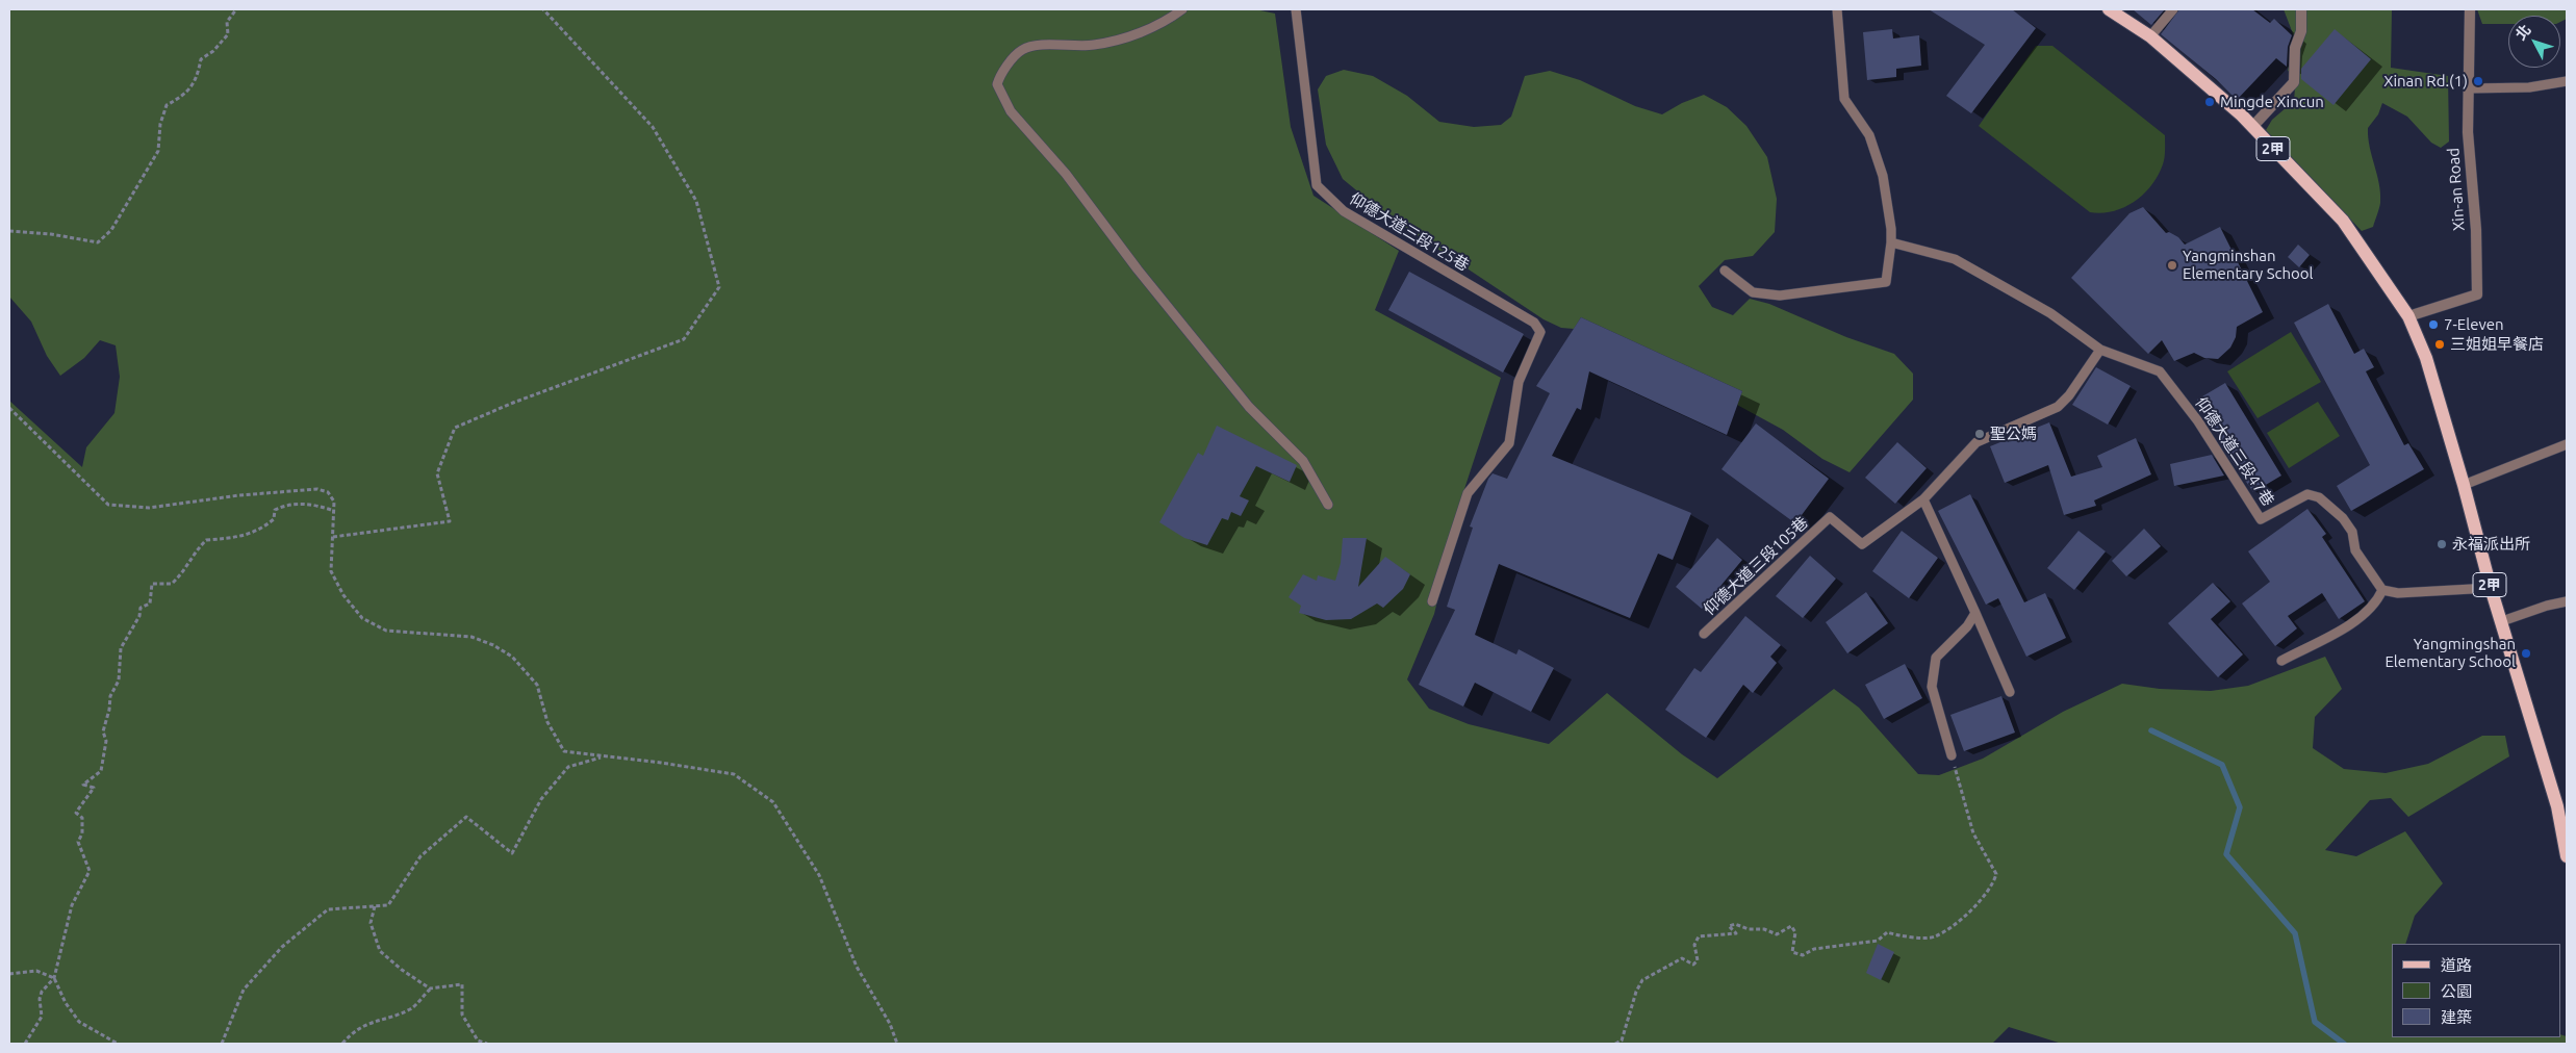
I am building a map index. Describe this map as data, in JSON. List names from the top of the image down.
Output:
{
  "streets": {
    "main road": ["2甲"],
    "street": ["Xin-an Road"],
    "lane": ["仰德大道三段125巷", "仰德大道三段47巷", "仰德大道三段105巷"]
  },
  "crossings": [
    ["2甲", "Xin-an Road"],
    ["仰德大道三段47巷", "仰德大道三段105巷"]
  ],
  "places": [
    "Xinan Rd.(1)",
    "Mingde Xincun",
    "Yangminshan Elementary School",
    "7-Eleven",
    "三姐姐早餐店",
    "聖公媽",
    "永福派出所",
    "Yangmingshan Elementary School"
  ],
  "legend": ["道路", "公園", "建築"],
  "north": "top left"
}
